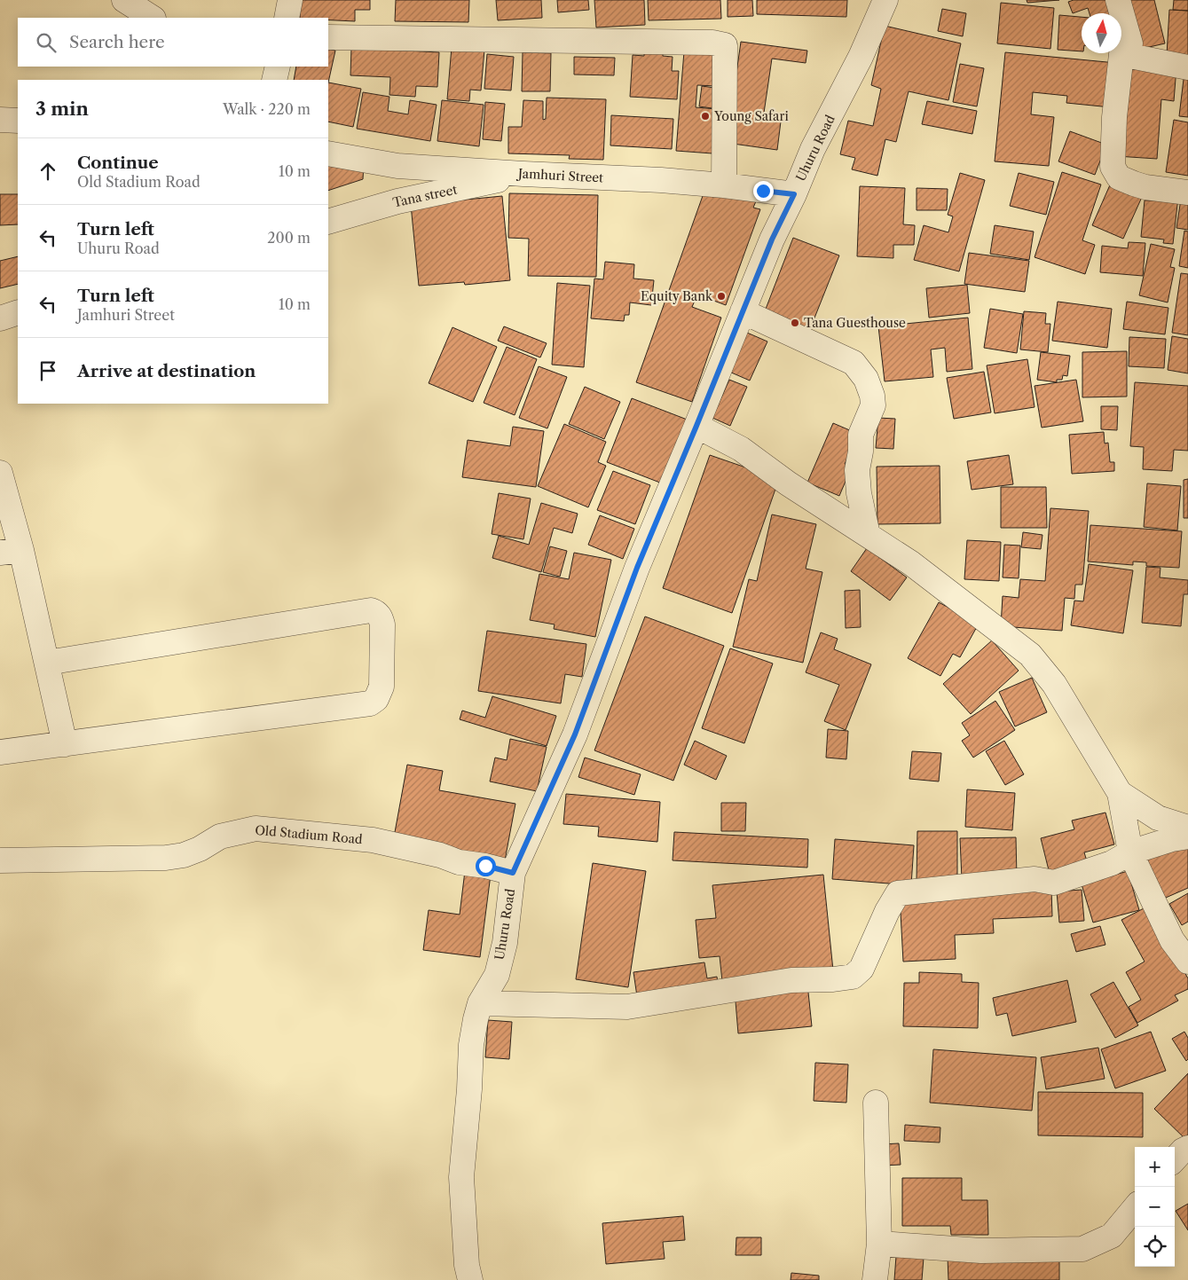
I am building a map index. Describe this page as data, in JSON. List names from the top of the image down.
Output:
{
  "streets": {
    "street": [
      "Uhuru Road",
      "Jamhuri Street",
      "Tana street",
      "Old Stadium Road"
    ]
  },
  "crossings": [
    ["Uhuru Road", "Jamhuri Street"],
    ["Uhuru Road", "Old Stadium Road"],
    ["Jamhuri Street", "Tana street"]
  ],
  "places": ["Young Safari", "Equity Bank", "Tana Guesthouse"],
  "north": "top",
  "page": {
    "search": "Search here",
    "heading": ["3 min", "Walk · 220 m"],
    "list": [
      ["Continue", "Old Stadium Road", "10 m"],
      ["Turn left", "Uhuru Road", "200 m"],
      ["Turn left", "Jamhuri Street", "10 m"],
      "Arrive at destination"
    ],
    "map_buttons": ["+", "−"]
  }
}
